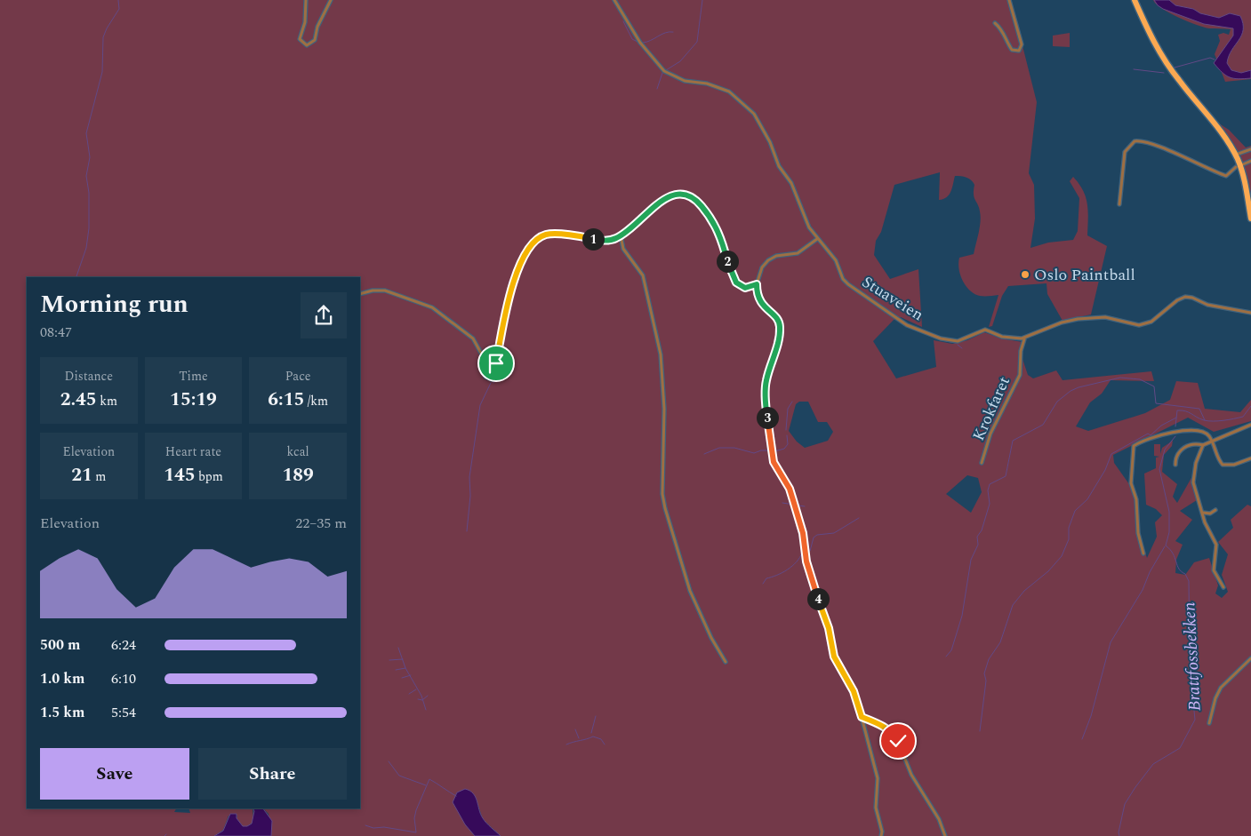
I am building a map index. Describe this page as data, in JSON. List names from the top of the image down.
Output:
{
  "streets": {
    "street": ["Stuaveien", "Krokfaret"]
  },
  "crossings": [
    ["Stuaveien", "Krokfaret"]
  ],
  "water": ["Brattfossbekken"],
  "places": ["Oslo Paintball"],
  "page": {
    "pins": [
      "1",
      "2",
      "3",
      "4"
    ],
    "heading": ["Morning run", "08:47"],
    "stats": [
      ["Distance", "2.45 km"],
      ["Time", "15:19"],
      ["Pace", "6:15 /km"],
      ["Elevation", "21 m"],
      ["Heart rate", "145 bpm"],
      ["kcal", "189"]
    ],
    "chart": ["Elevation", "22–35 m"],
    "list": [
      {
        "name": "500 m",
        "note": "6:24"
      },
      {
        "name": "1.0 km",
        "note": "6:10"
      },
      {
        "name": "1.5 km",
        "note": "5:54"
      }
    ],
    "buttons": ["Save", "Share"]
  }
}
